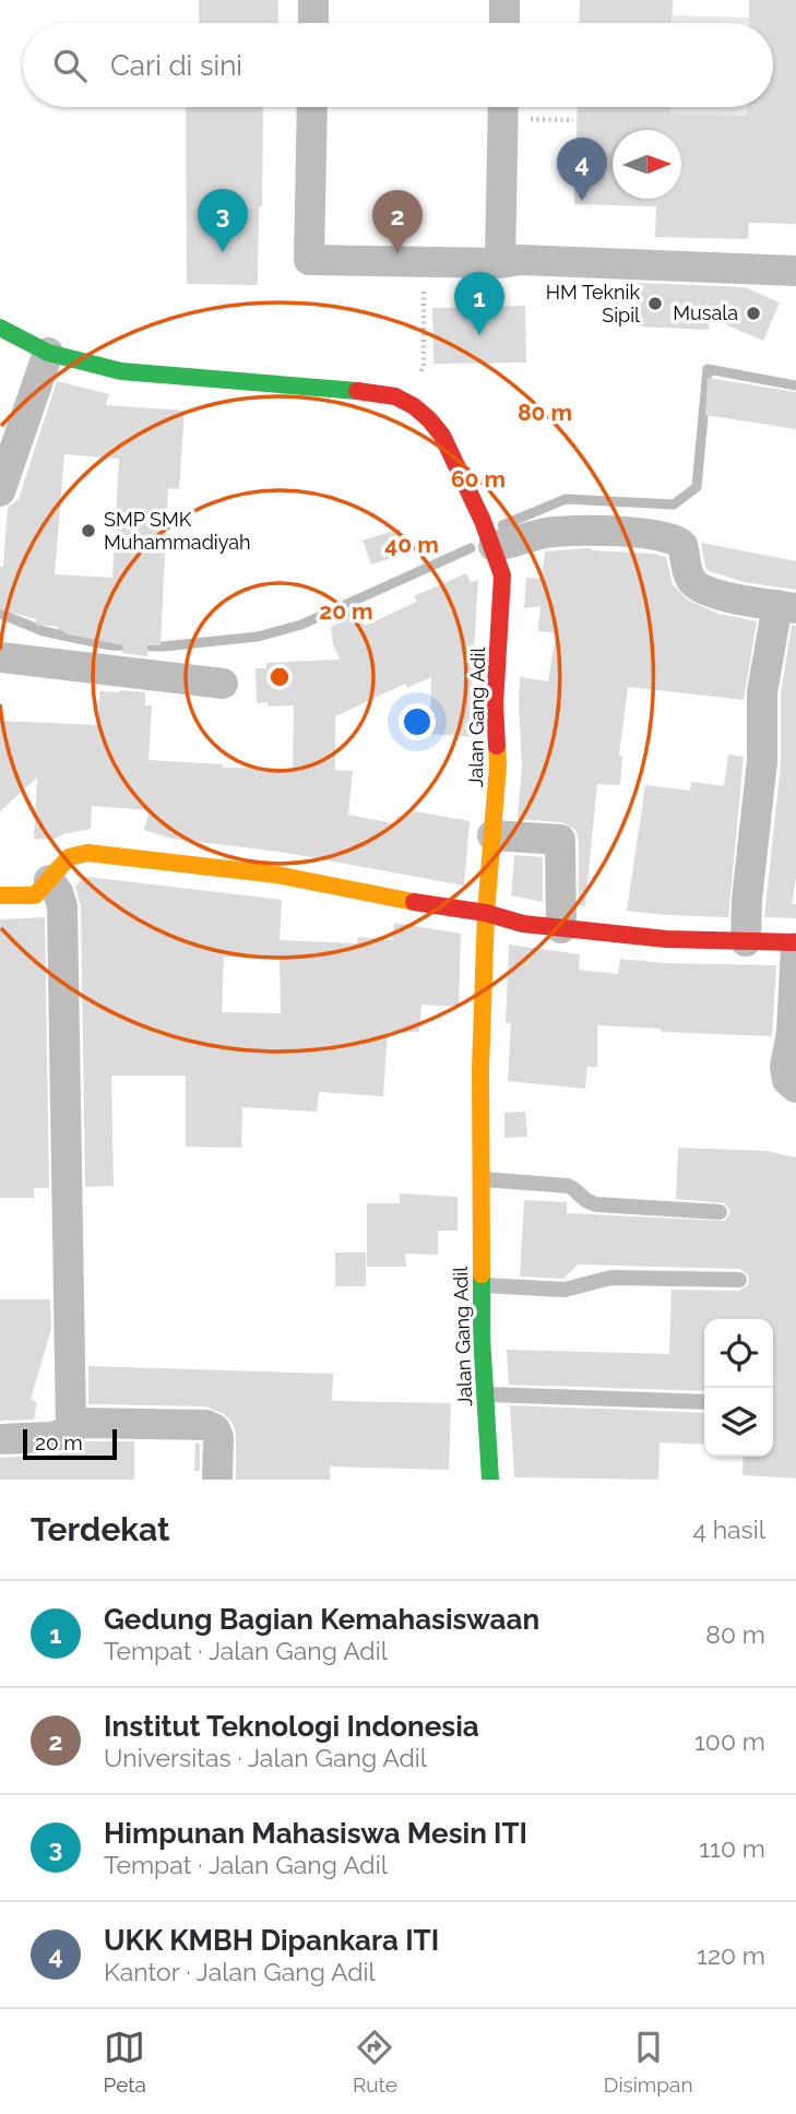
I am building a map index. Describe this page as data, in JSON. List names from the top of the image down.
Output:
{
  "streets": {
    "street": ["Jalan Gang Adil"]
  },
  "places": ["HM Teknik Sipil", "Musala", "SMP SMK Muhammadiyah"],
  "scale_bar": "20 m",
  "north": "right",
  "page": {
    "search": "Cari di sini",
    "pins": [
      "4",
      "3",
      "2",
      "1"
    ],
    "scale": "20 m",
    "heading": ["Terdekat", "4 hasil"],
    "list": [
      {
        "mark": "1",
        "name": "Gedung Bagian Kemahasiswaan",
        "note": "Tempat · Jalan Gang Adil",
        "value": "80 m"
      },
      {
        "mark": "2",
        "name": "Institut Teknologi Indonesia",
        "note": "Universitas · Jalan Gang Adil",
        "value": "100 m"
      },
      {
        "mark": "3",
        "name": "Himpunan Mahasiswa Mesin ITI",
        "note": "Tempat · Jalan Gang Adil",
        "value": "110 m"
      },
      {
        "mark": "4",
        "name": "UKK KMBH Dipankara ITI",
        "note": "Kantor · Jalan Gang Adil",
        "value": "120 m"
      }
    ],
    "nav": ["Peta", "Rute", "Disimpan"]
  },
  "rings": [
    "80 m",
    "60 m",
    "40 m",
    "20 m"
  ]
}
